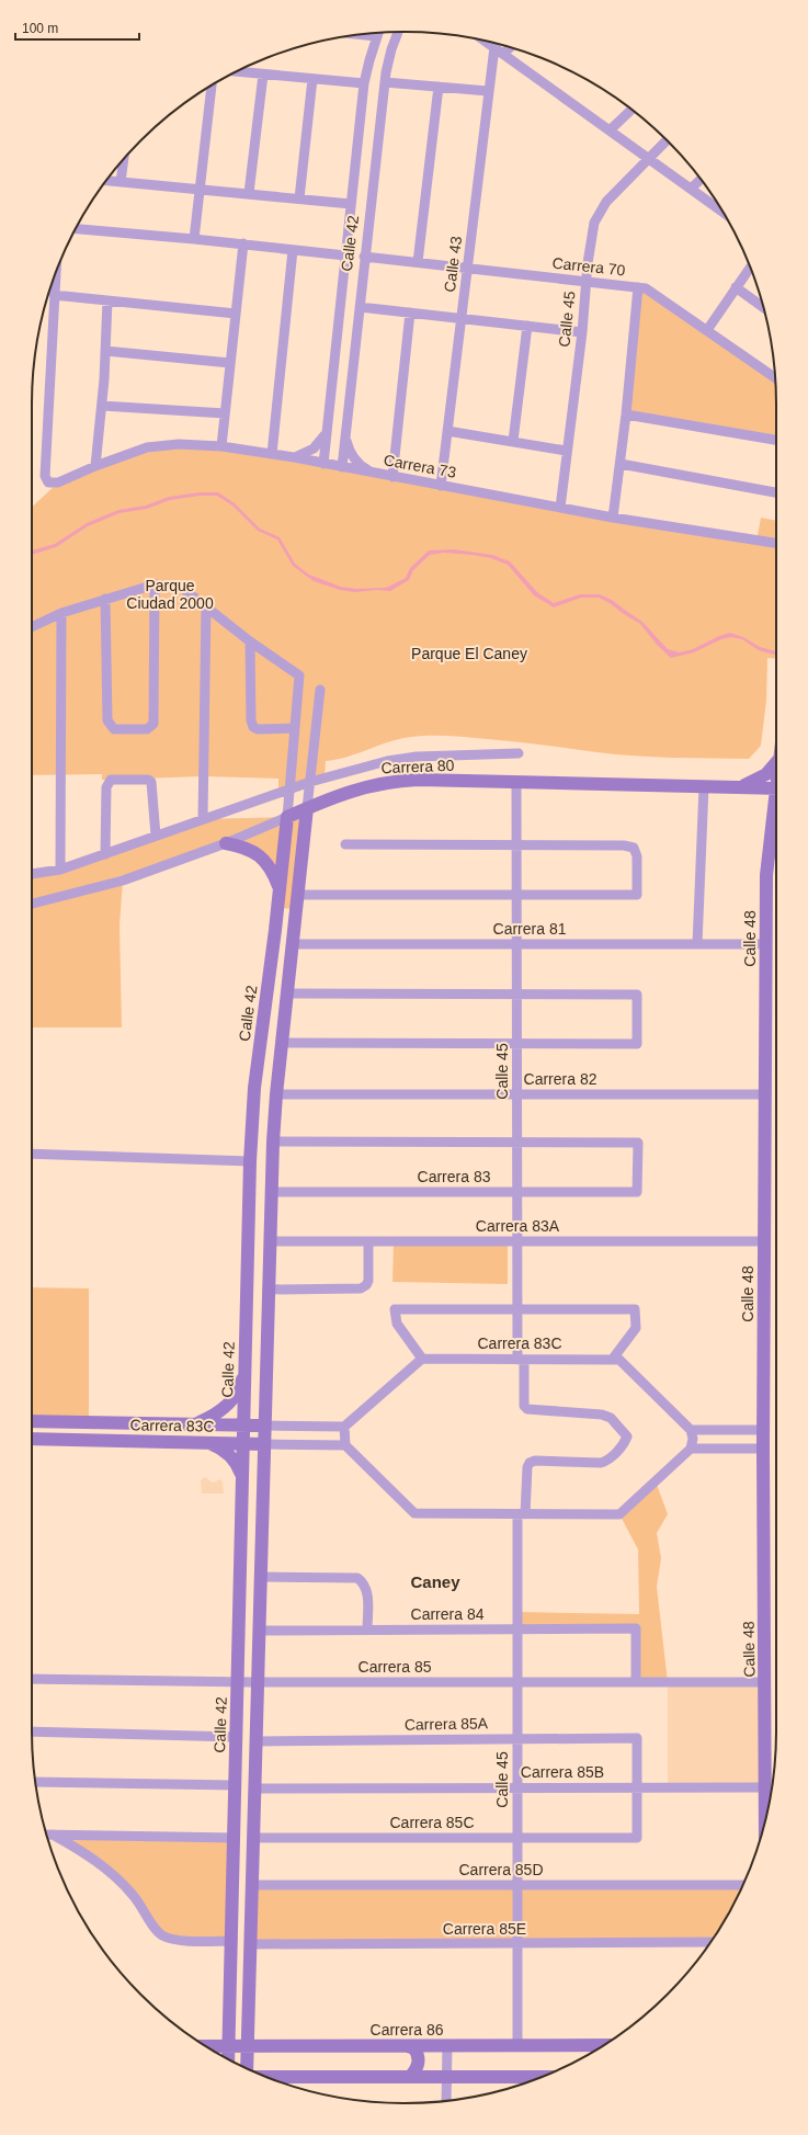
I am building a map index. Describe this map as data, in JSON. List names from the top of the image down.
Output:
{
  "streets": {
    "street": [
      "Calle 42",
      "Calle 43",
      "Carrera 70",
      "Calle 45",
      "Carrera 73",
      "Carrera 80",
      "Carrera 81",
      "Calle 48",
      "Carrera 82",
      "Carrera 83",
      "Carrera 83A",
      "Carrera 83C",
      "Carrera 84",
      "Carrera 85",
      "Carrera 85A",
      "Carrera 85B",
      "Carrera 85C",
      "Carrera 85D",
      "Carrera 85E",
      "Carrera 86"
    ]
  },
  "crossings": [
    ["Calle 42", "Carrera 70"],
    ["Calle 42", "Carrera 73"],
    ["Calle 42", "Carrera 80"],
    ["Calle 42", "Carrera 83C"],
    ["Calle 42", "Carrera 85"],
    ["Calle 42", "Carrera 86"],
    ["Calle 43", "Carrera 70"],
    ["Calle 43", "Carrera 73"],
    ["Carrera 70", "Calle 45"],
    ["Calle 45", "Carrera 73"],
    ["Calle 45", "Carrera 80"],
    ["Calle 45", "Carrera 81"],
    ["Calle 45", "Carrera 82"],
    ["Calle 45", "Carrera 83"],
    ["Calle 45", "Carrera 83A"],
    ["Calle 45", "Carrera 83C"],
    ["Calle 45", "Carrera 84"],
    ["Calle 45", "Carrera 85"],
    ["Calle 45", "Carrera 85A"],
    ["Calle 45", "Carrera 85B"],
    ["Calle 45", "Carrera 85C"],
    ["Calle 45", "Carrera 85D"],
    ["Calle 45", "Carrera 85E"],
    ["Calle 45", "Carrera 86"],
    ["Carrera 81", "Calle 48"],
    ["Calle 48", "Carrera 82"],
    ["Calle 48", "Carrera 83A"],
    ["Calle 48", "Carrera 85"],
    ["Calle 48", "Carrera 85B"],
    ["Carrera 84", "Carrera 85"],
    ["Carrera 85A", "Carrera 85B"],
    ["Carrera 85A", "Carrera 85C"],
    ["Carrera 85B", "Carrera 85C"]
  ],
  "districts": ["Caney"],
  "parks": ["Parque Ciudad 2000", "Parque El Caney"],
  "scale_bar": "100 m"
}
